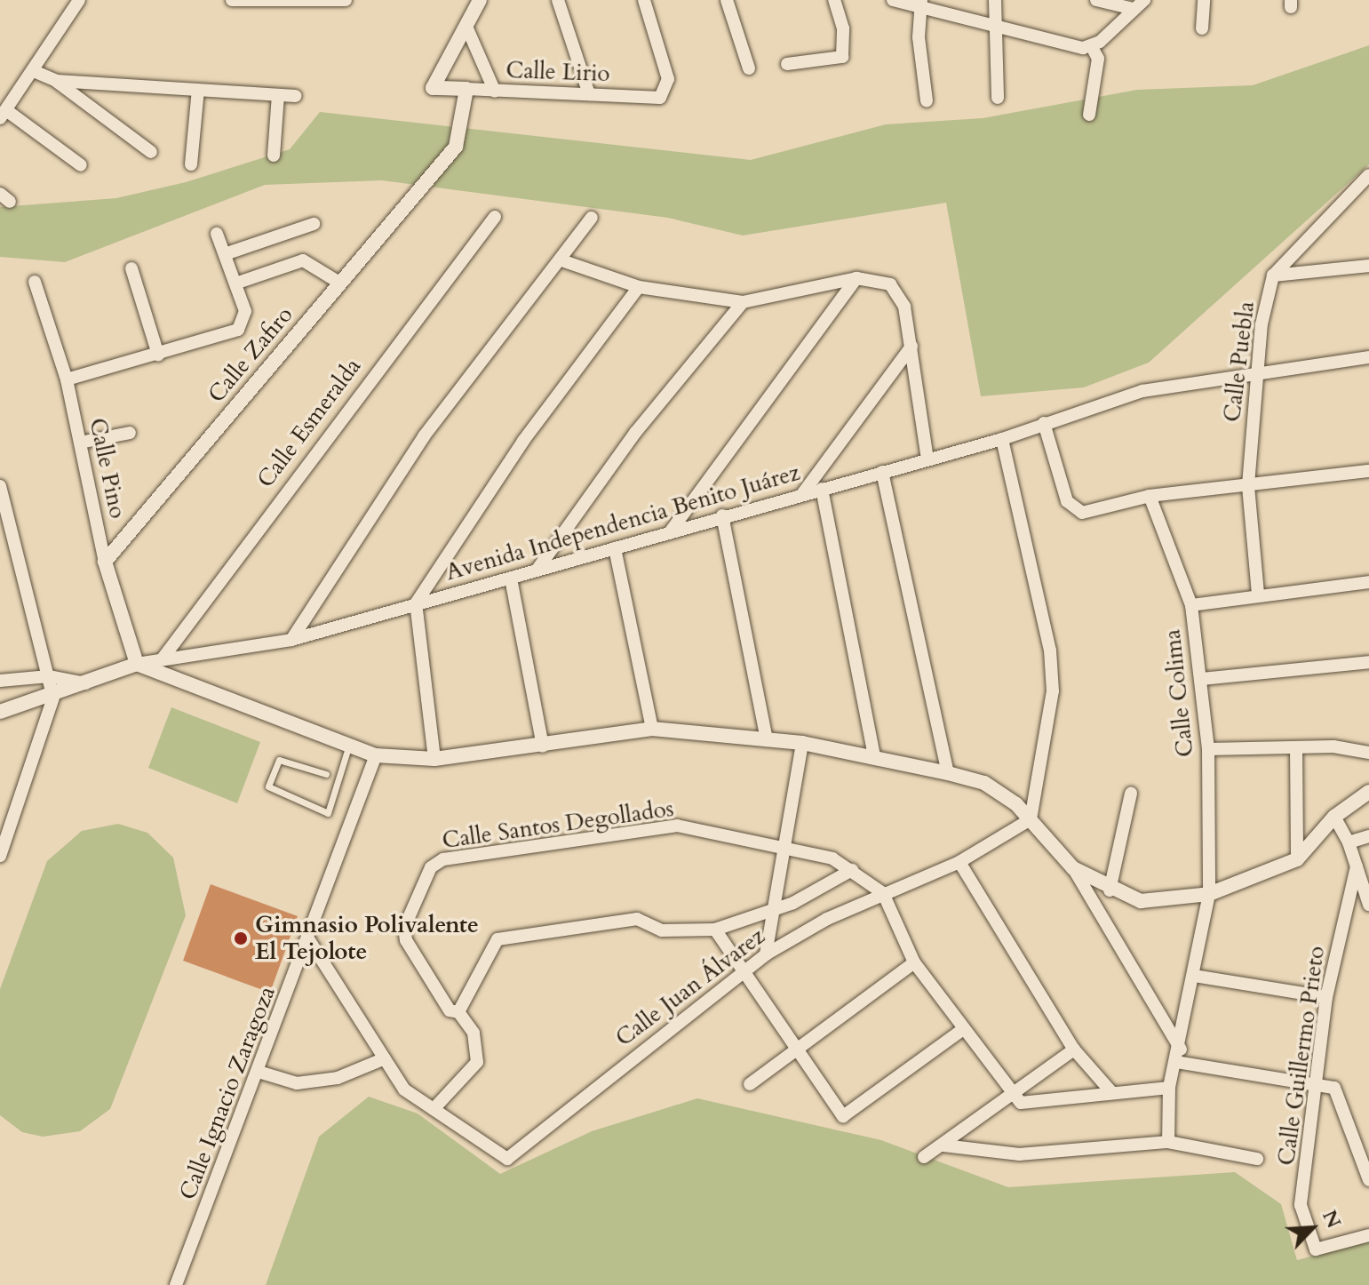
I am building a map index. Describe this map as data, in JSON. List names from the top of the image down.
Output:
{
  "streets": {
    "street": [
      "Calle Lirio",
      "Calle Zafiro",
      "Calle Puebla",
      "Calle Esmeralda",
      "Calle Pino",
      "Avenida Independencia Benito Juárez",
      "Calle Colima",
      "Calle Santos Degollados",
      "Calle Juan Álvarez",
      "Calle Guillermo Prieto",
      "Calle Ignacio Zaragoza"
    ]
  },
  "crossings": [
    ["Calle Lirio", "Calle Zafiro"],
    ["Calle Zafiro", "Calle Pino"],
    ["Calle Puebla", "Avenida Independencia Benito Juárez"],
    ["Calle Esmeralda", "Avenida Independencia Benito Juárez"],
    ["Calle Pino", "Avenida Independencia Benito Juárez"],
    ["Calle Santos Degollados", "Calle Juan Álvarez"]
  ],
  "places": ["Gimnasio Polivalente El Tejolote"],
  "north": "top right"
}
